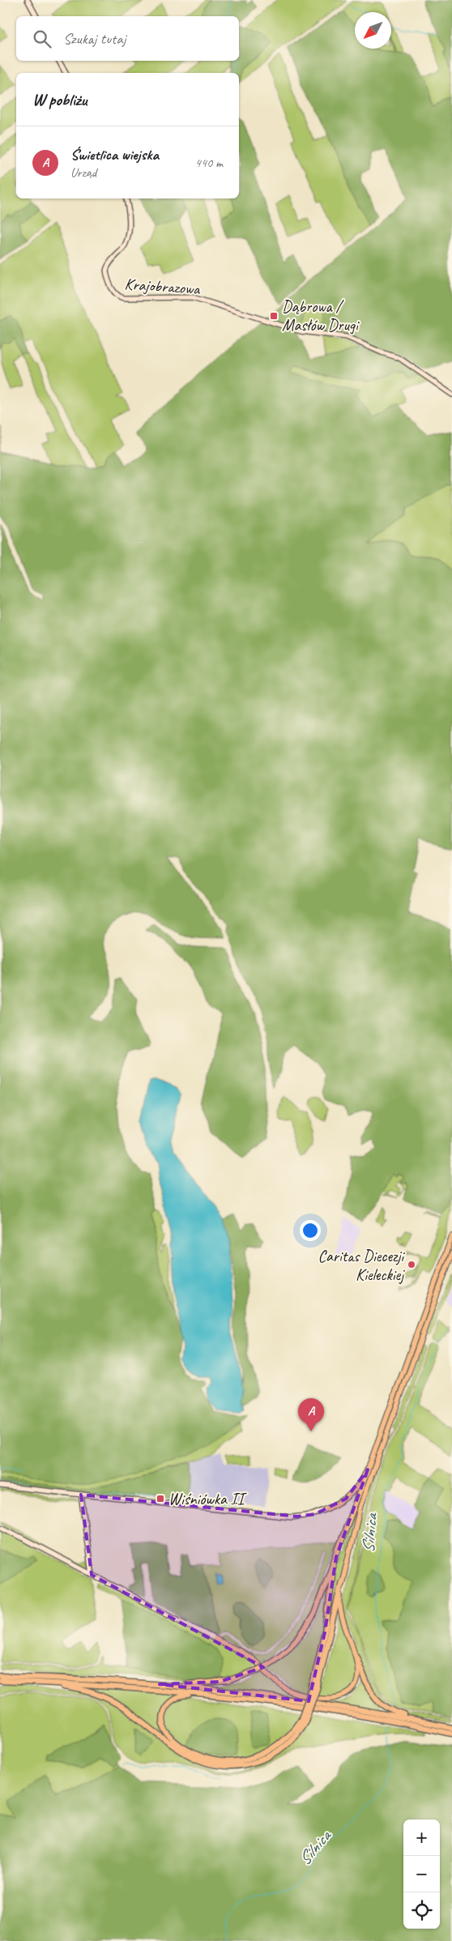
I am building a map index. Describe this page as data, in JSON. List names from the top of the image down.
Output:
{
  "streets": {
    "street": ["Krajobrazowa"]
  },
  "water": ["Silnica"],
  "places": {
    "transit": ["Dąbrowa / Masłów Drugi", "Wiśniówka II"],
    "other": ["Caritas Diecezji Kieleckiej"]
  },
  "north": "bottom left",
  "page": {
    "search": "Szukaj tutaj",
    "heading": "W pobliżu",
    "list": [
      {
        "mark": "A",
        "name": "Świetlica wiejska",
        "note": "Urząd",
        "value": "440 m"
      }
    ],
    "pins": "A",
    "map_buttons": ["+", "−"]
  }
}
